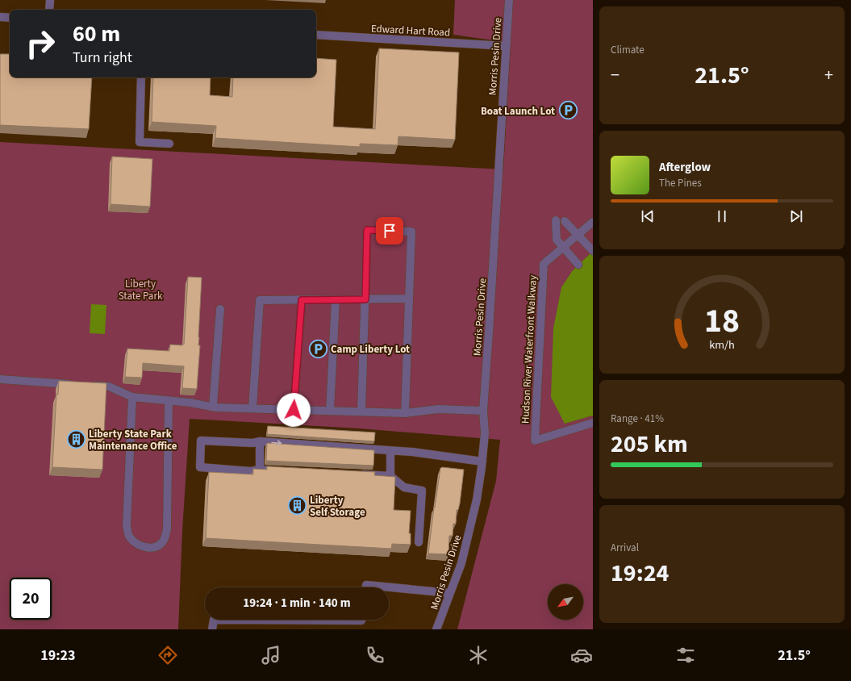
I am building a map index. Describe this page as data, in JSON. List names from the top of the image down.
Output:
{
  "streets": {
    "street": ["Edward Hart Road", "Morris Pesin Drive", "Hudson River Waterfront Walkway"]
  },
  "crossings": [
    ["Edward Hart Road", "Morris Pesin Drive"]
  ],
  "parks": ["Liberty State Park"],
  "places": {
    "parking": ["Boat Launch Lot", "Camp Liberty Lot"],
    "building": ["Liberty State Park Maintenance Office", "Liberty Self Storage"]
  },
  "north": "bottom left",
  "page": {
    "tile": [
      "Climate",
      ["Range · 41%", "205 km"],
      ["Arrival", "19:24"]
    ],
    "turn": ["60 m", "Turn right"],
    "heat": ["−", "21.5°", "+"],
    "song": ["Afterglow", "The Pines"],
    "limit": "20",
    "trip": "19:24 · 1 min · 140 m",
    "tabs": ["19:23", "21.5°"],
    "gauge": ["18", "km/h"]
  }
}
